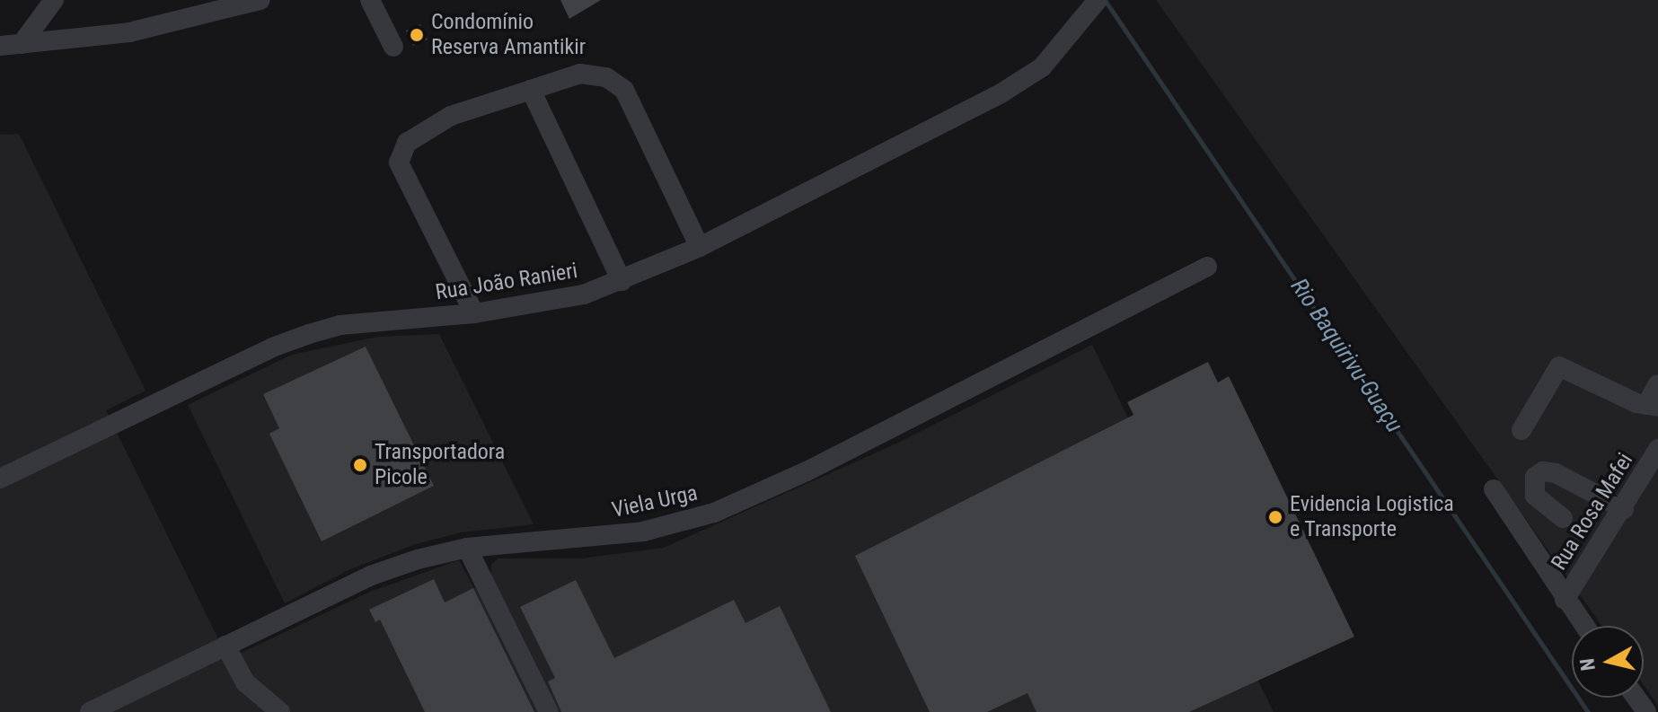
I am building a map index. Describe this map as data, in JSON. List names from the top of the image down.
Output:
{
  "streets": {
    "street": ["Rua João Ranieri", "Viela Urga", "Rua Rosa Mafei"]
  },
  "water": ["Rio Baquirivu-Guaçu"],
  "places": ["Condomínio Reserva Amantikir", "Transportadora Picole", "Evidencia Logistica e Transporte"],
  "north": "left"
}
